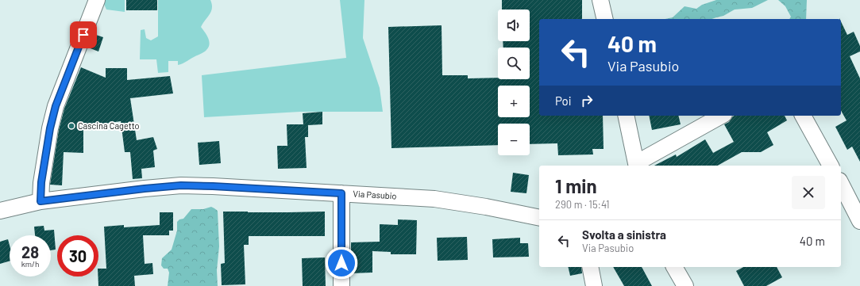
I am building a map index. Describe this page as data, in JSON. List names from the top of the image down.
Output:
{
  "streets": {
    "street": ["Via Pasubio"]
  },
  "places": ["Cascina Cagetto"],
  "page": {
    "map_buttons": ["+", "−"],
    "turn": ["40 m", "Via Pasubio"],
    "then": "Poi",
    "heading": ["1 min", "290 m · 15:41"],
    "list": [
      {
        "name": "Svolta a sinistra",
        "note": "Via Pasubio",
        "value": "40 m"
      }
    ],
    "speed": "28 km/h",
    "limit": "30"
  }
}
